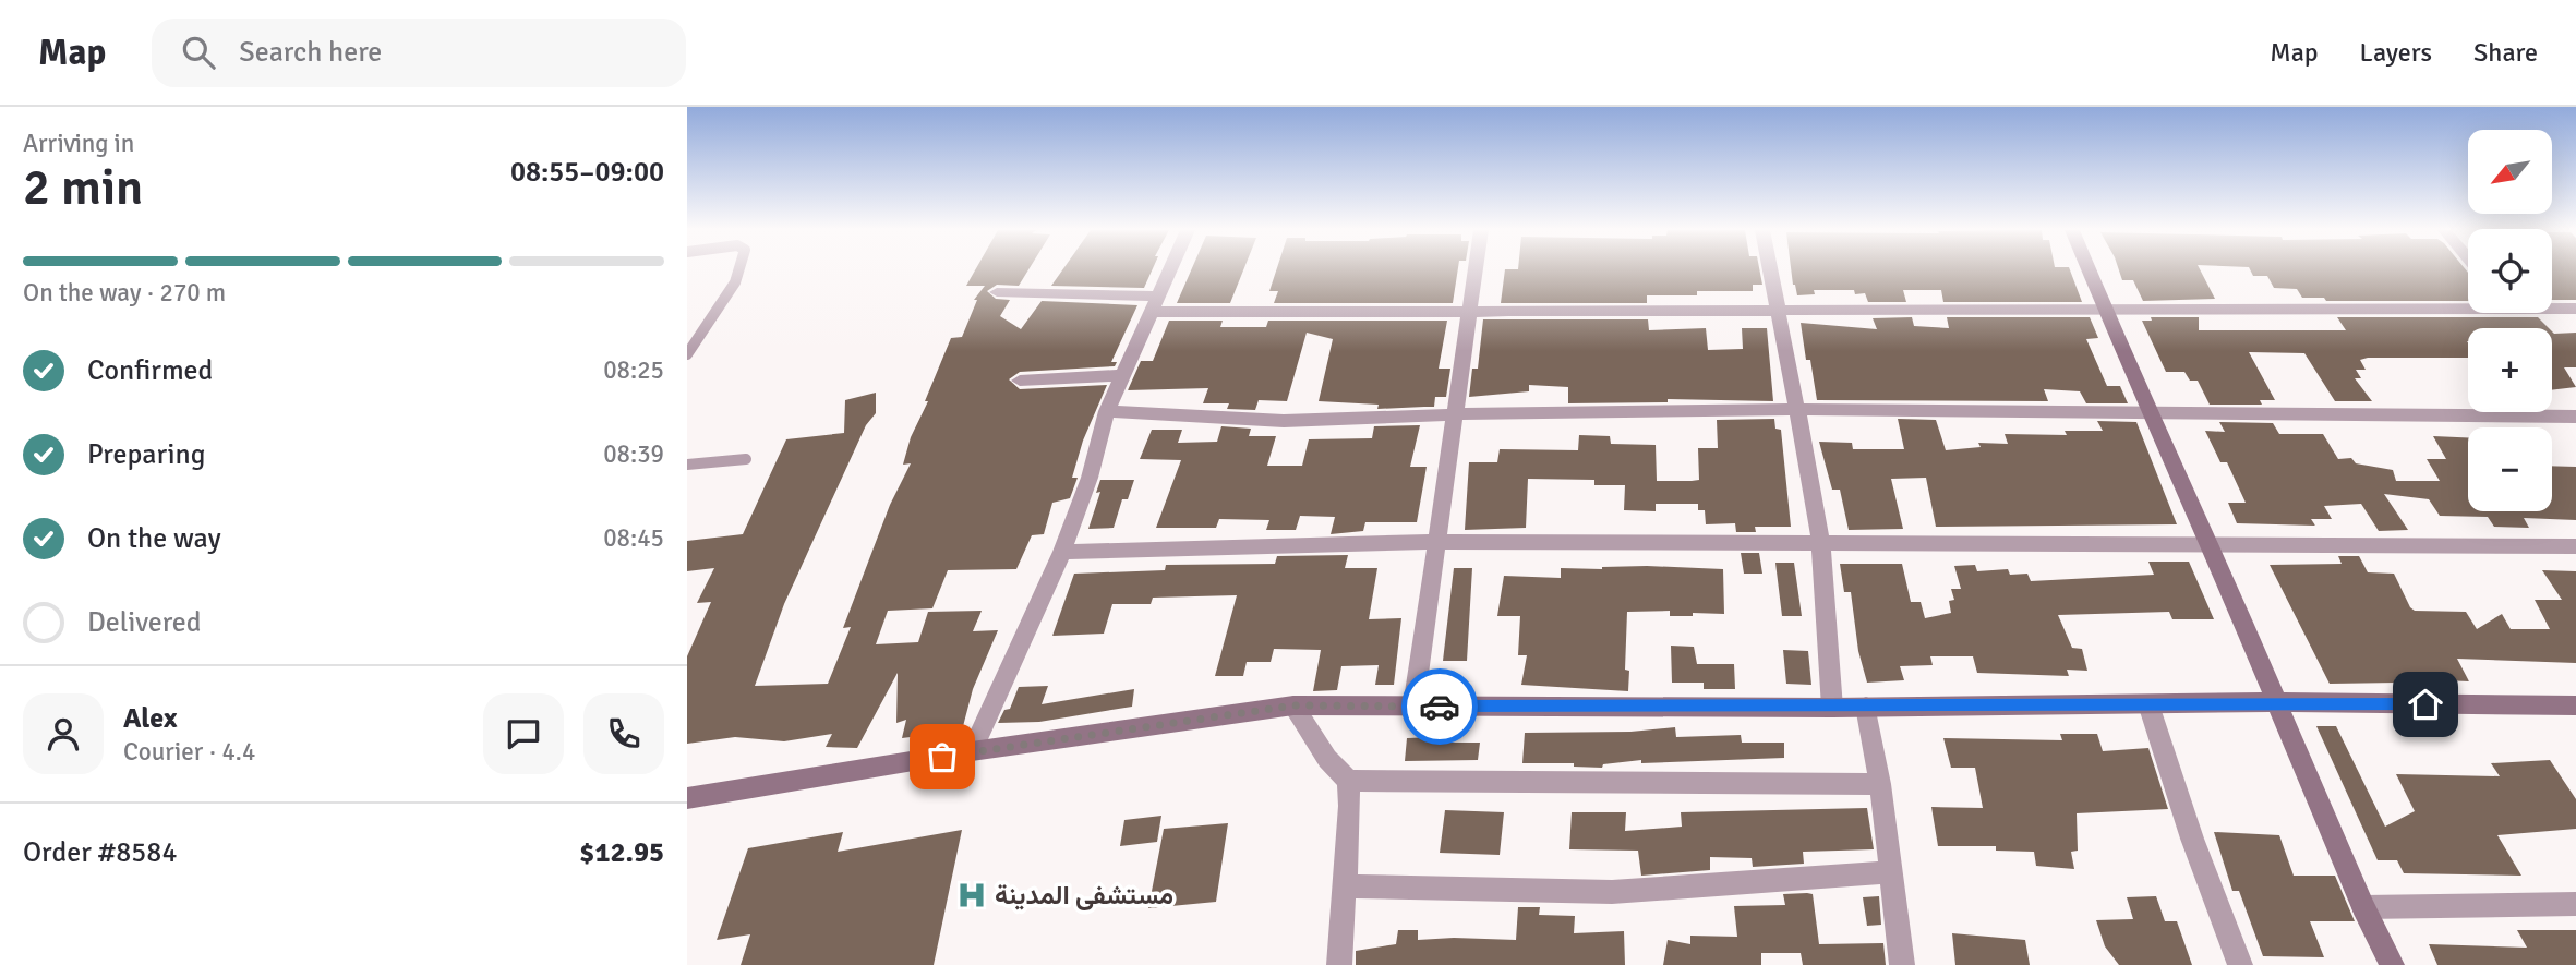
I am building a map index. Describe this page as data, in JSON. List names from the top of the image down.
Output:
{
  "places": {
    "hospital": ["مستشفى المدينة"]
  },
  "north": "bottom left",
  "page": {
    "header": "Map",
    "search": "Search here",
    "nav": ["Map", "Layers", "Share"],
    "heading": ["2 min", "Arriving in", "08:55–09:00"],
    "panel": [
      "Alex",
      "Courier · 4.4",
      "Order #8584",
      "$12.95"
    ],
    "map_buttons": ["+", "−"],
    "bar": "On the way · 270 m",
    "list": [
      ["Confirmed", "08:25"],
      ["Preparing", "08:39"],
      ["On the way", "08:45"],
      "Delivered"
    ]
  }
}
